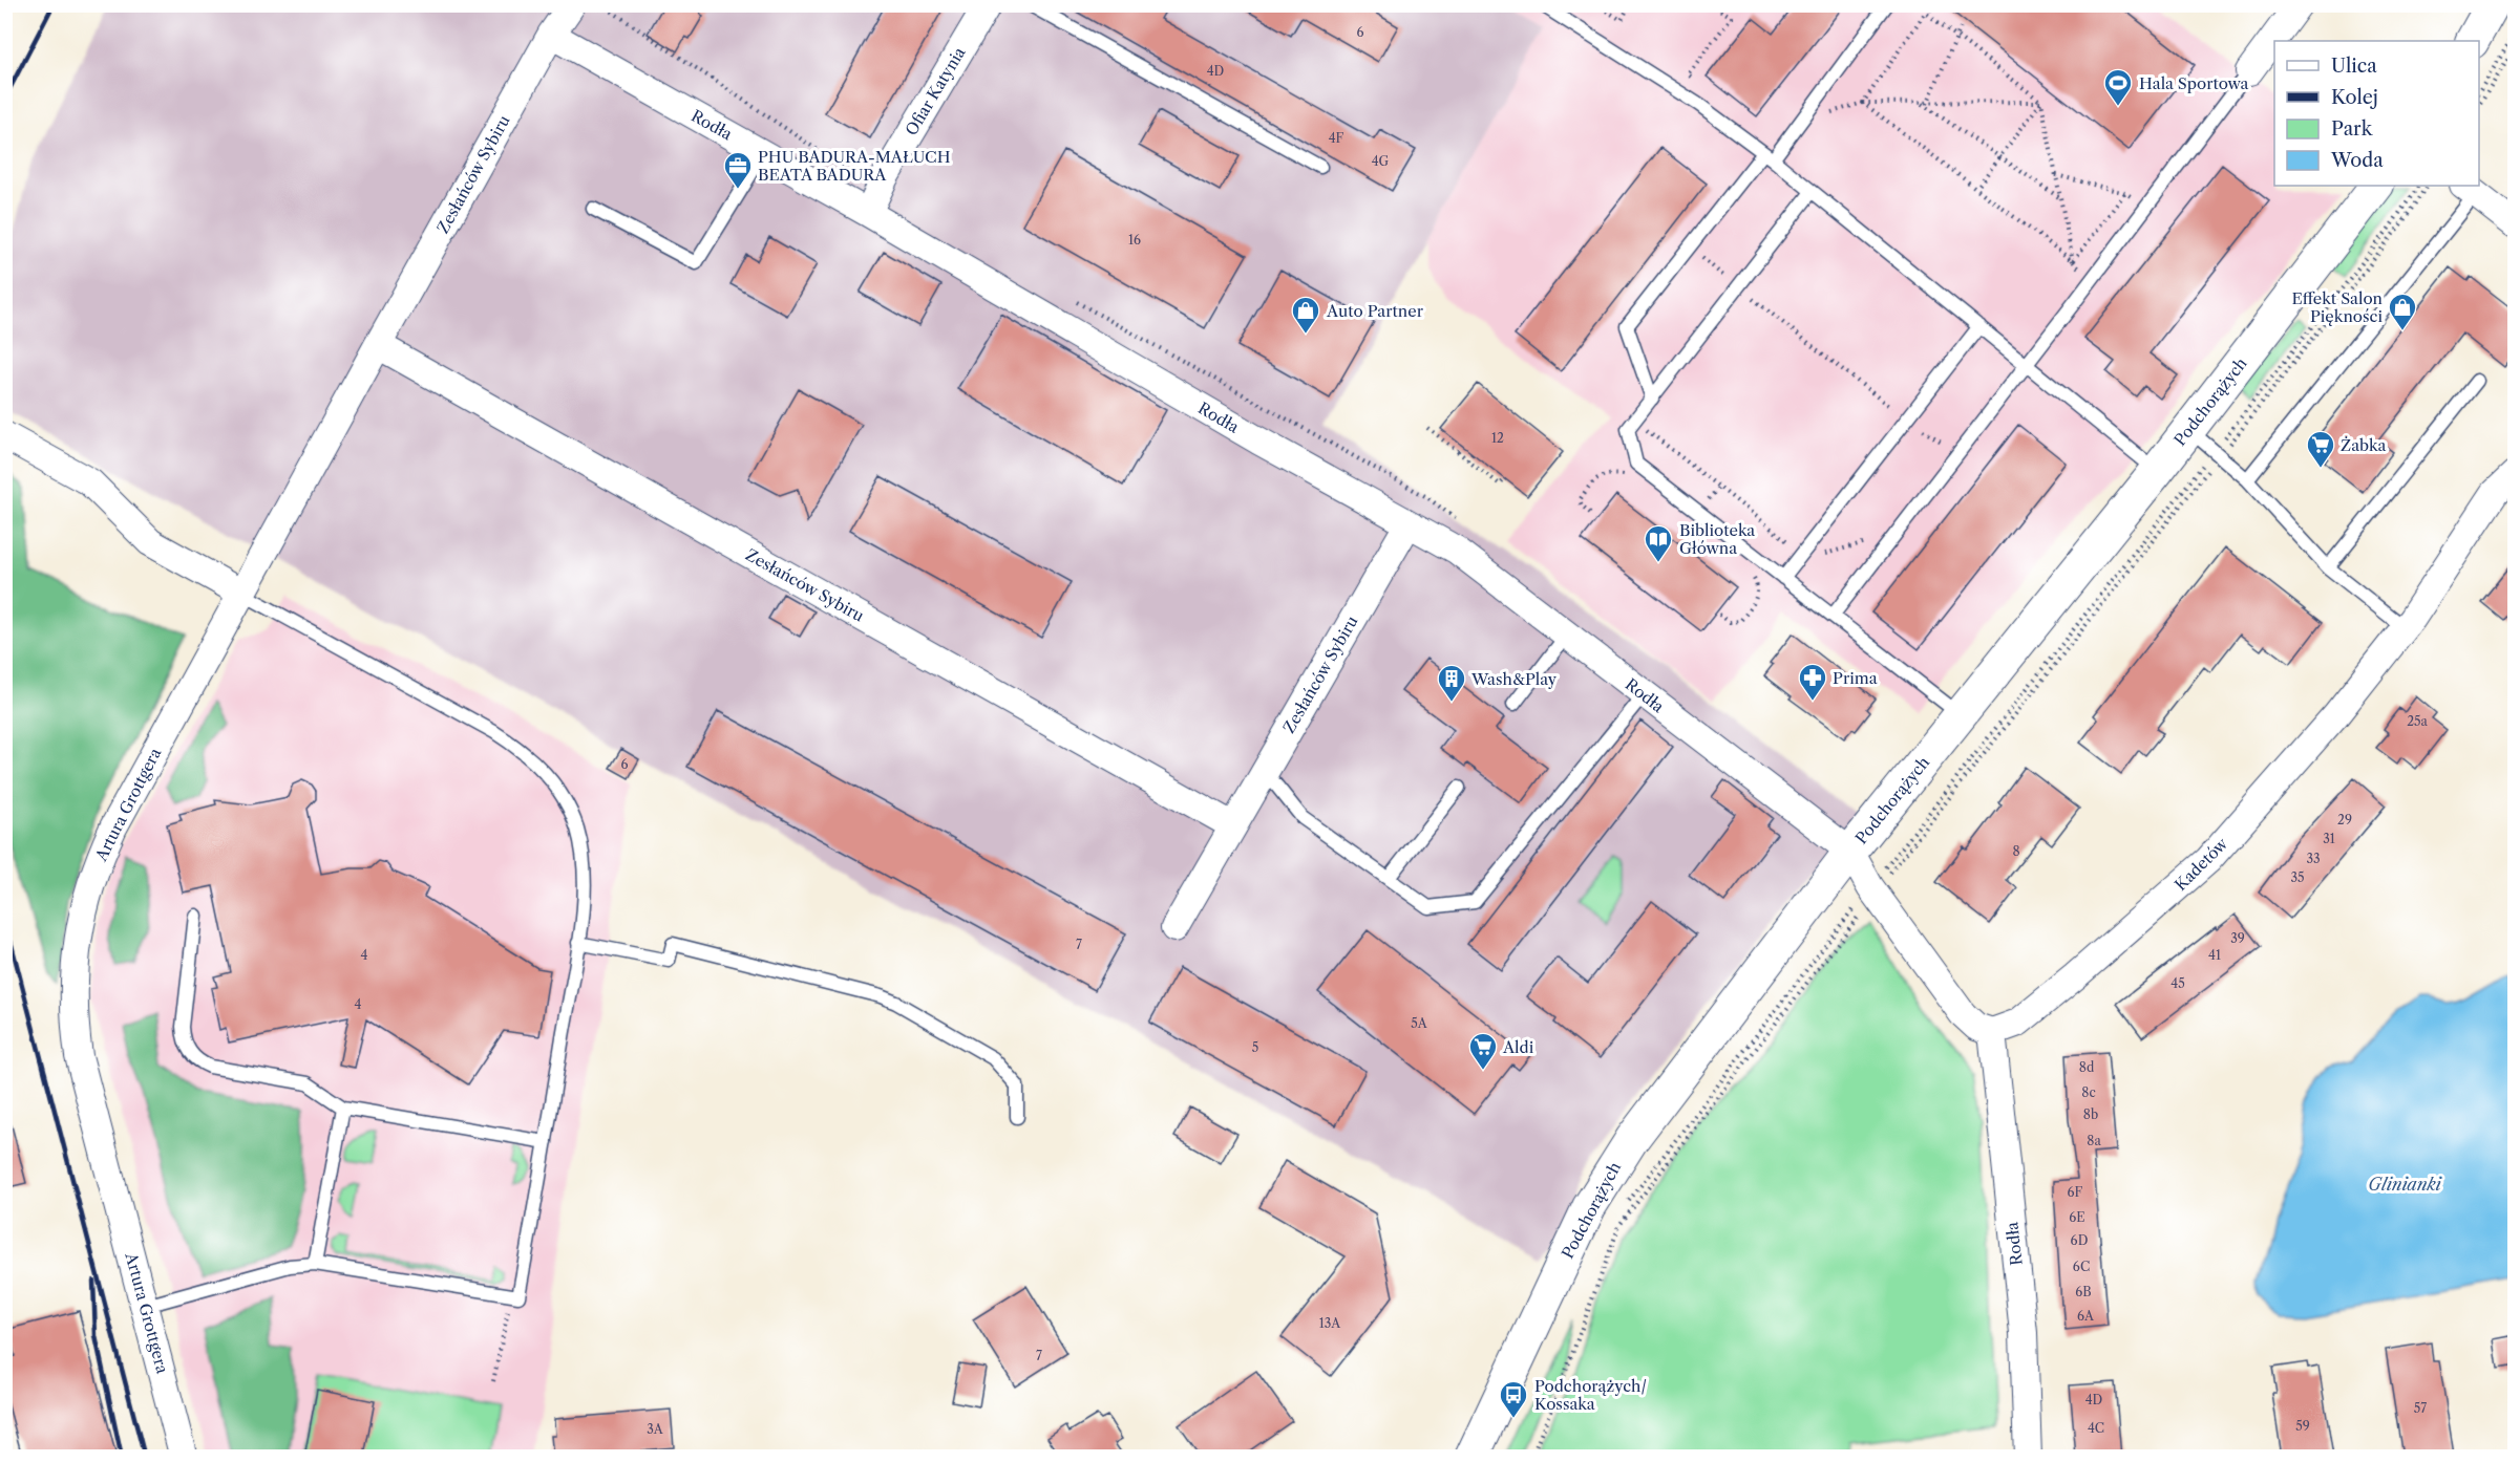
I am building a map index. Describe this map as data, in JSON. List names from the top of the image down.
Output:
{
  "streets": {
    "street": [
      "Ofiar Katynia",
      "Rodła",
      "Zesłańców Sybiru",
      "Podchorążych",
      "Artura Grottgera",
      "Kadetów"
    ]
  },
  "crossings": [
    ["Ofiar Katynia", "Rodła"],
    ["Rodła", "Zesłańców Sybiru"],
    ["Rodła", "Podchorążych"],
    ["Rodła", "Kadetów"],
    ["Zesłańców Sybiru", "Artura Grottgera"]
  ],
  "water": ["Glinianki"],
  "places": {
    "sports": ["Hala Sportowa"],
    "office": ["PHU BADURA-MAŁUCH BEATA BADURA"],
    "shop": ["Effekt Salon Piękności", "Auto Partner"],
    "supermarket": ["Żabka", "Aldi"],
    "library": ["Biblioteka Główna"],
    "pharmacy": ["Prima"],
    "building": ["Wash&Play"],
    "bus stop": ["Podchorążych/ Kossaka"]
  },
  "house_numbers": [
    "6",
    "4D",
    "4F",
    "4G",
    "16",
    "12",
    "25a",
    "6",
    "29",
    "31",
    "8",
    "33",
    "35",
    "39",
    "7",
    "4",
    "41",
    "45",
    "4",
    "5A",
    "5",
    "8d",
    "8c",
    "8b",
    "8a",
    "6F",
    "6E",
    "6D",
    "6C",
    "6B",
    "6A",
    "13A",
    "7",
    "4D",
    "57",
    "59",
    "4C",
    "3A"
  ],
  "legend": [
    "Ulica",
    "Kolej",
    "Park",
    "Woda"
  ]
}
